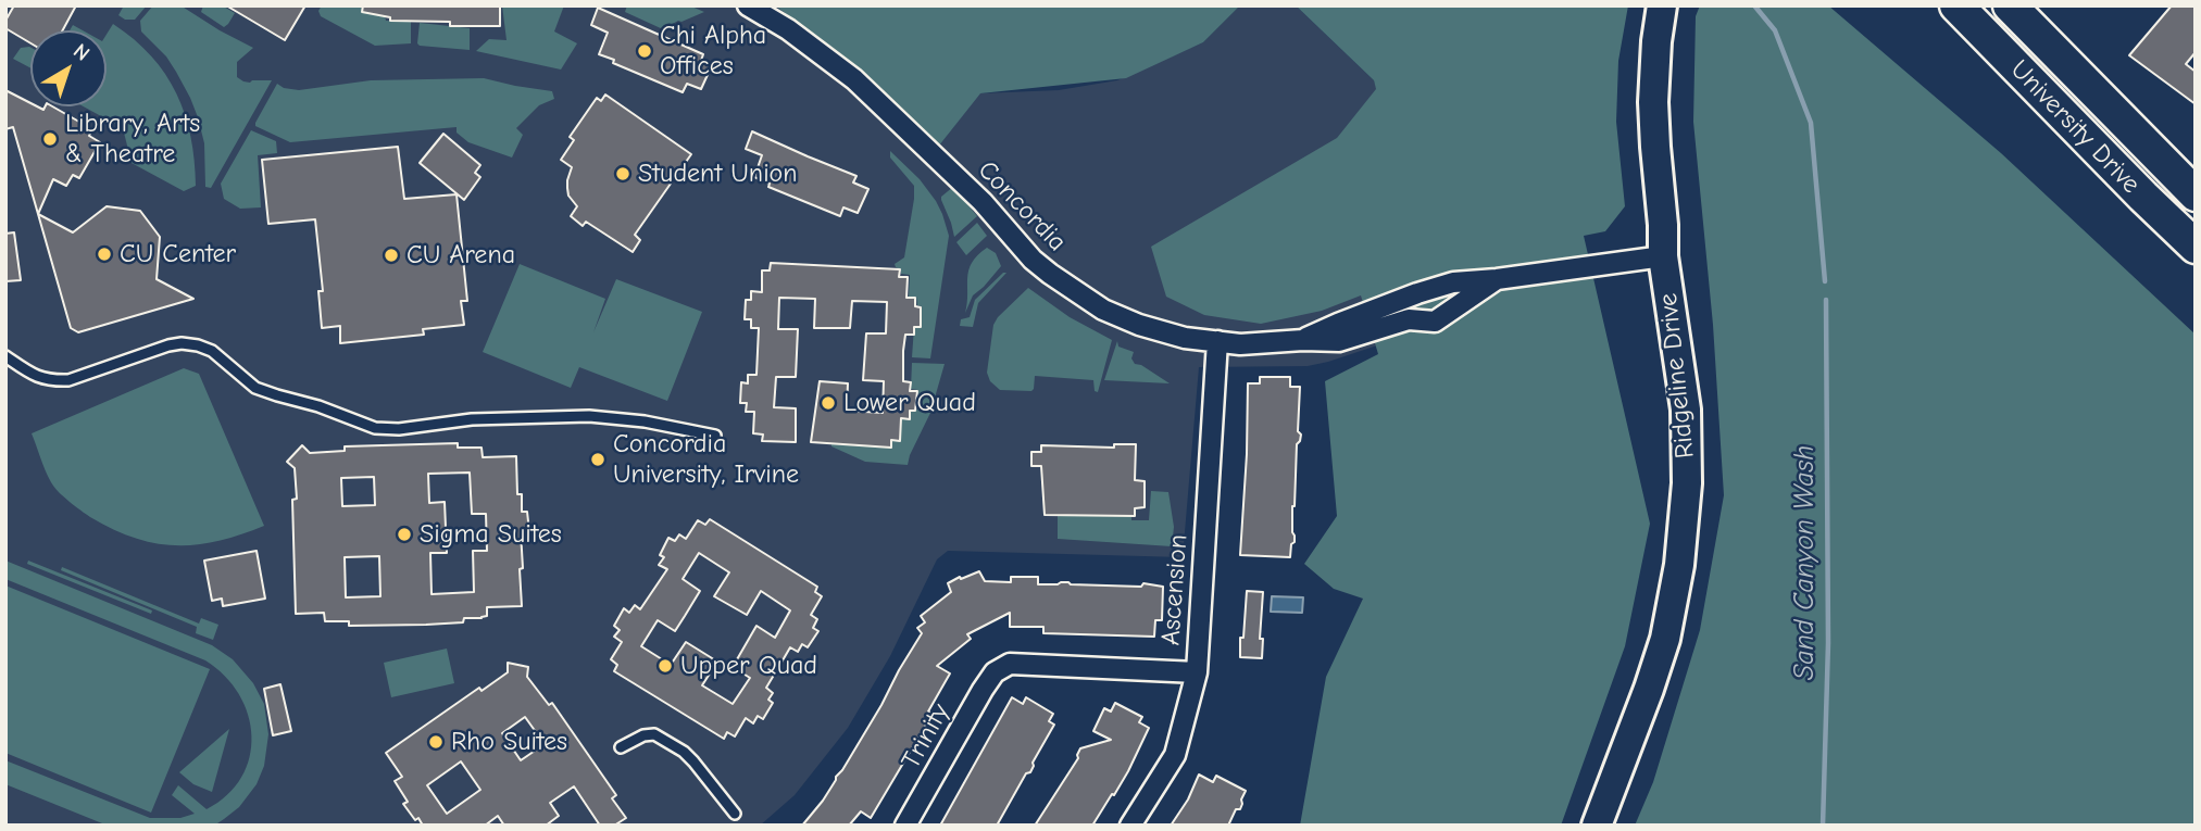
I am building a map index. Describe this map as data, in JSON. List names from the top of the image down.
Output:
{
  "streets": {
    "main road": ["University Drive"],
    "street": [
      "Concordia",
      "Ridgeline Drive",
      "Ascension",
      "Trinity"
    ]
  },
  "crossings": [
    ["Concordia", "Ridgeline Drive"],
    ["Concordia", "Ascension"],
    ["Ascension", "Trinity"]
  ],
  "water": ["Sand Canyon Wash"],
  "places": [
    "Chi Alpha Offices",
    "Library, Arts & Theatre",
    "Student Union",
    "CU Center",
    "CU Arena",
    "Lower Quad",
    "Concordia University, Irvine",
    "Sigma Suites",
    "Upper Quad",
    "Rho Suites"
  ],
  "north": "top right"
}
